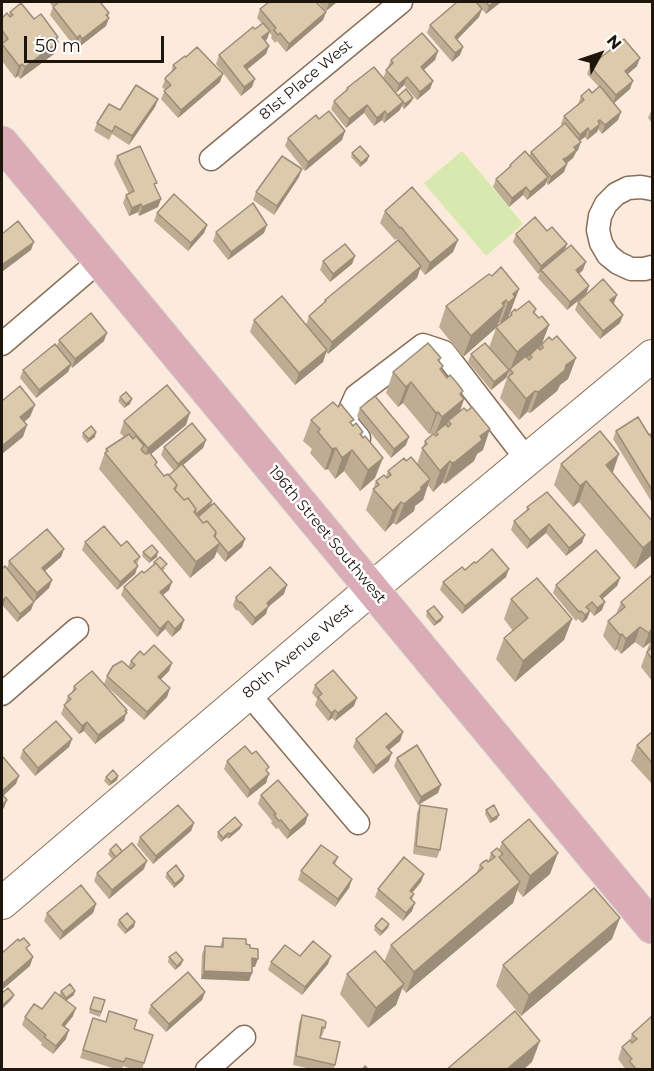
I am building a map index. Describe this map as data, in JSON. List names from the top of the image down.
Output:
{
  "streets": {
    "main road": ["196th Street Southwest"],
    "street": ["81st Place West", "80th Avenue West"]
  },
  "crossings": [
    ["196th Street Southwest", "80th Avenue West"]
  ],
  "scale_bar": "50 m",
  "north": "top right"
}
